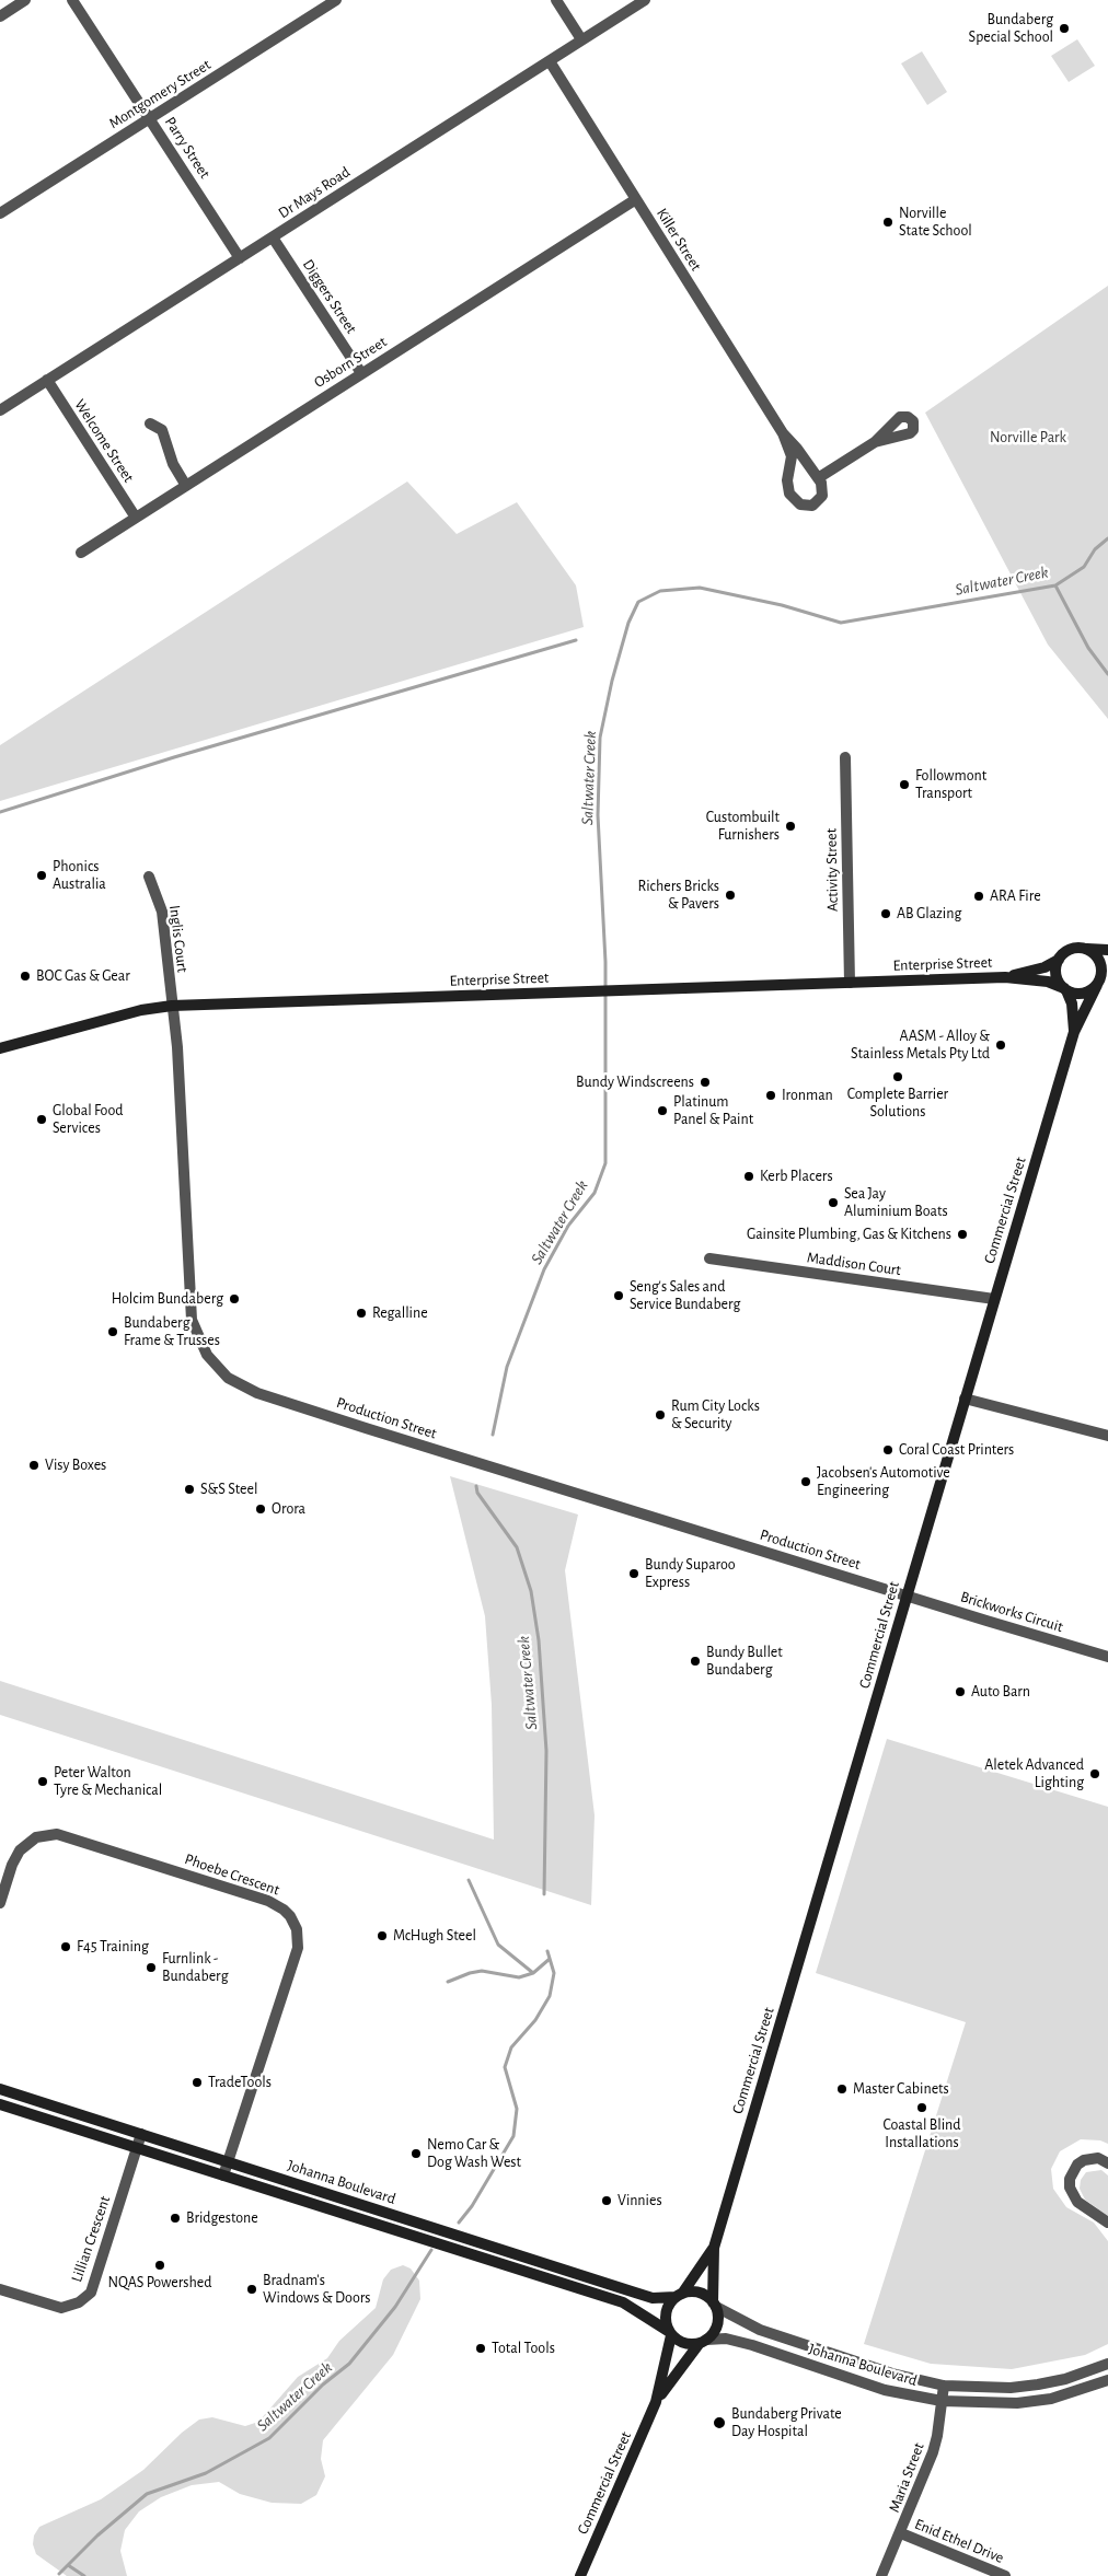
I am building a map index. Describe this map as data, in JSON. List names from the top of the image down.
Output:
{
  "streets": {
    "street": [
      "Montgomery Street",
      "Parry Street",
      "Dr Mays Road",
      "Killer Street",
      "Diggers Street",
      "Osborn Street",
      "Welcome Street",
      "Activity Street",
      "Inglis Court",
      "Enterprise Street",
      "Commercial Street",
      "Maddison Court",
      "Production Street",
      "Brickworks Circuit",
      "Phoebe Crescent",
      "Johanna Boulevard",
      "Lillian Crescent",
      "Maria Street",
      "Enid Ethel Drive"
    ]
  },
  "crossings": [
    ["Montgomery Street", "Parry Street"],
    ["Parry Street", "Dr Mays Road"],
    ["Dr Mays Road", "Killer Street"],
    ["Dr Mays Road", "Diggers Street"],
    ["Dr Mays Road", "Welcome Street"],
    ["Killer Street", "Osborn Street"],
    ["Diggers Street", "Osborn Street"],
    ["Osborn Street", "Welcome Street"],
    ["Activity Street", "Enterprise Street"],
    ["Inglis Court", "Enterprise Street"],
    ["Inglis Court", "Production Street"],
    ["Enterprise Street", "Commercial Street"],
    ["Enterprise Street", "Production Street"],
    ["Commercial Street", "Maddison Court"],
    ["Commercial Street", "Production Street"],
    ["Commercial Street", "Brickworks Circuit"],
    ["Commercial Street", "Johanna Boulevard"],
    ["Production Street", "Brickworks Circuit"],
    ["Phoebe Crescent", "Johanna Boulevard"],
    ["Johanna Boulevard", "Lillian Crescent"],
    ["Johanna Boulevard", "Maria Street"],
    ["Maria Street", "Enid Ethel Drive"]
  ],
  "water": ["Saltwater Creek"],
  "parks": ["Norville Park"],
  "places": [
    "Bundaberg Special School",
    "Norville State School",
    "Followmont Transport",
    "Custombuilt Furnishers",
    "Phonics Australia",
    "Richers Bricks & Pavers",
    "ARA Fire",
    "AB Glazing",
    "BOC Gas & Gear",
    "AASM - Alloy & Stainless Metals Pty Ltd",
    "Complete Barrier Solutions",
    "Bundy Windscreens",
    "Ironman",
    "Platinum Panel & Paint",
    "Global Food Services",
    "Kerb Placers",
    "Sea Jay Aluminium Boats",
    "Gainsite Plumbing, Gas & Kitchens",
    "Seng's Sales and Service Bundaberg",
    "Holcim Bundaberg",
    "Regalline",
    "Bundaberg Frame & Trusses",
    "Rum City Locks & Security",
    "Coral Coast Printers",
    "Visy Boxes",
    "Jacobsen's Automotive Engineering",
    "S&S Steel",
    "Orora",
    "Bundy Suparoo Express",
    "Bundy Bullet Bundaberg",
    "Auto Barn",
    "Aletek Advanced Lighting",
    "Peter Walton Tyre & Mechanical",
    "McHugh Steel",
    "F45 Training",
    "Furnlink - Bundaberg",
    "TradeTools",
    "Master Cabinets",
    "Coastal Blind Installations",
    "Nemo Car & Dog Wash West",
    "Vinnies",
    "Bridgestone",
    "NQAS Powershed",
    "Bradnam's Windows & Doors",
    "Total Tools",
    "Bundaberg Private Day Hospital"
  ]
}
